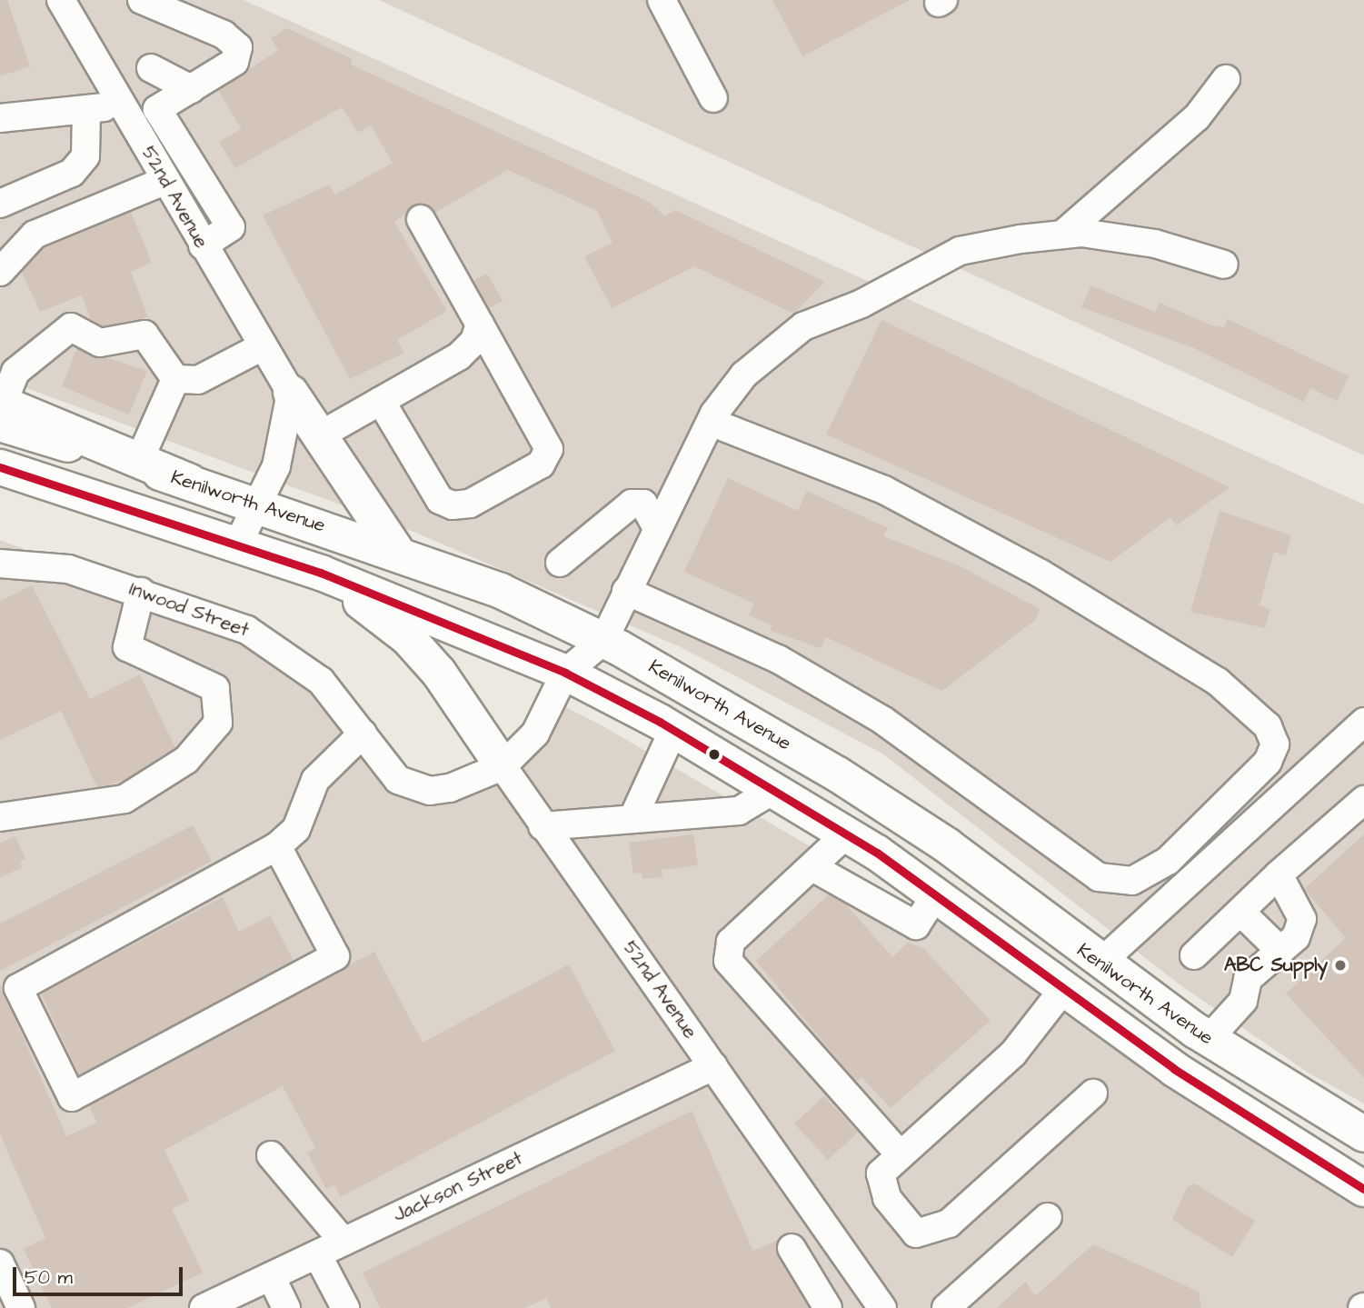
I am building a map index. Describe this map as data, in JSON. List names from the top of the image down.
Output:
{
  "streets": {
    "main road": ["Kenilworth Avenue"],
    "street": ["52nd Avenue", "Inwood Street", "Jackson Street"]
  },
  "crossings": [
    ["52nd Avenue", "Inwood Street"],
    ["52nd Avenue", "Jackson Street"]
  ],
  "places": ["ABC Supply"],
  "scale_bar": "50 m"
}
